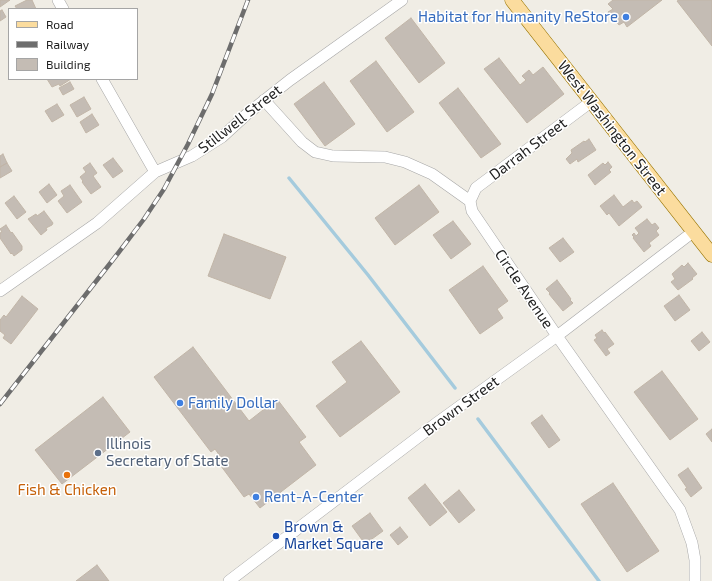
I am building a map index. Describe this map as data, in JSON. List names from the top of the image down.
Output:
{
  "streets": {
    "main road": ["West Washington Street"],
    "street": [
      "Stillwell Street",
      "Darrah Street",
      "Circle Avenue",
      "Brown Street"
    ]
  },
  "crossings": [
    ["West Washington Street", "Darrah Street"],
    ["West Washington Street", "Brown Street"],
    ["Darrah Street", "Circle Avenue"],
    ["Circle Avenue", "Brown Street"]
  ],
  "places": [
    "Habitat for Humanity ReStore",
    "Family Dollar",
    "Illinois Secretary of State",
    "Fish & Chicken",
    "Rent-A-Center",
    "Brown & Market Square"
  ],
  "legend": ["Road", "Railway", "Building"]
}
